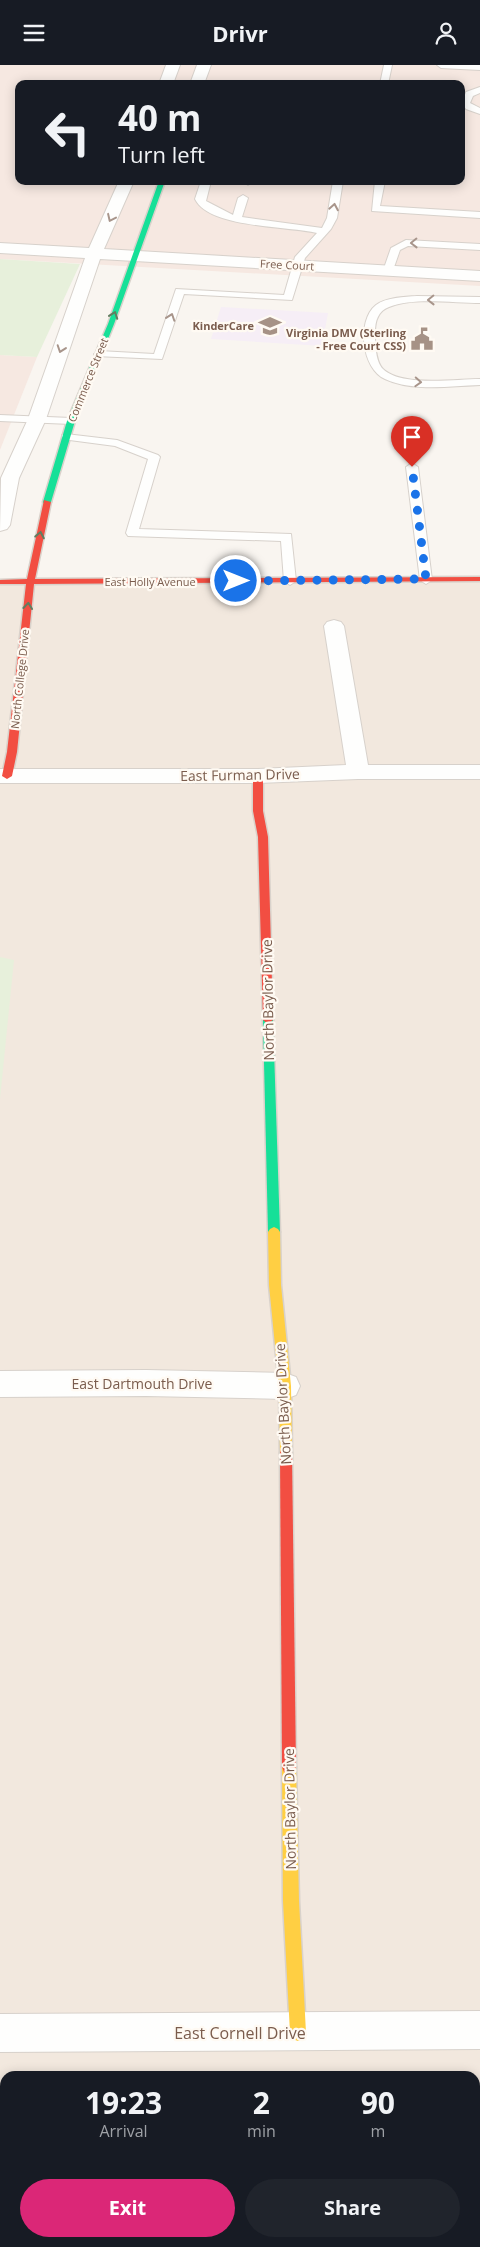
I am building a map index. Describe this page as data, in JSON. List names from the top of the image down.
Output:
{
  "streets": {
    "street": [
      "Free Court",
      "Commerce Street",
      "East Holly Avenue",
      "North College Drive",
      "East Furman Drive",
      "North Baylor Drive",
      "East Dartmouth Drive",
      "East Cornell Drive"
    ]
  },
  "crossings": [
    ["Free Court", "Commerce Street"],
    ["Commerce Street", "East Holly Avenue"],
    ["Commerce Street", "North College Drive"],
    ["East Holly Avenue", "North College Drive"],
    ["North College Drive", "East Furman Drive"],
    ["East Furman Drive", "North Baylor Drive"],
    ["North Baylor Drive", "East Dartmouth Drive"],
    ["North Baylor Drive", "East Cornell Drive"]
  ],
  "one_way": ["North College Drive"],
  "places": {
    "school or university": ["KinderCare"],
    "public building": ["Virginia DMV (Sterling - Free Court CSS)"]
  },
  "page": {
    "header": "Drivr",
    "turn": ["40 m", "Turn left"],
    "eta": [
      "19:23",
      "Arrival",
      "2",
      "min",
      "90",
      "m"
    ],
    "buttons": ["Exit", "Share"]
  }
}
